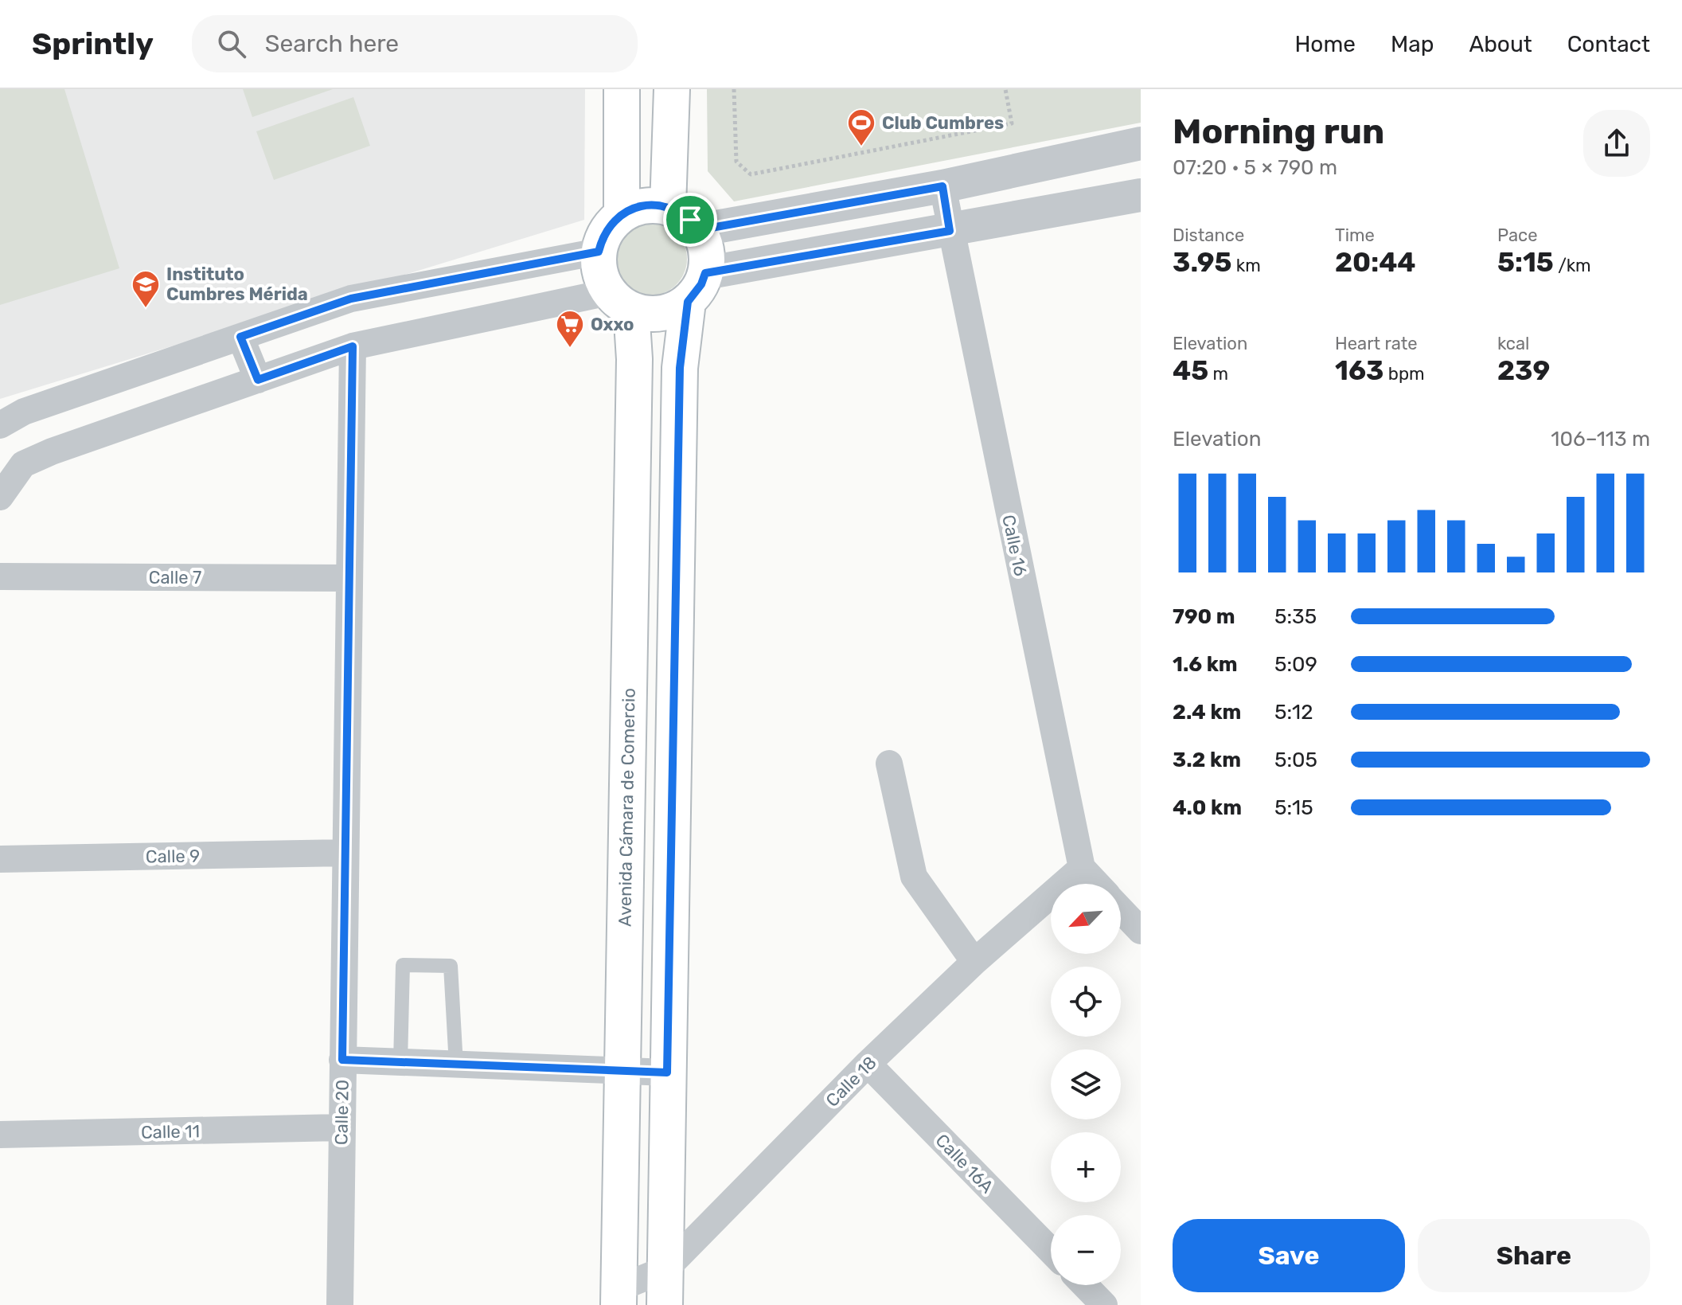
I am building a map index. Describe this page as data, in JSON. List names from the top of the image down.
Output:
{
  "streets": {
    "main road": ["Avenida Cámara de Comercio"],
    "street": [
      "Calle 16",
      "Calle 7",
      "Calle 9",
      "Calle 18",
      "Calle 20",
      "Calle 11",
      "Calle 16A"
    ]
  },
  "crossings": [
    ["Calle 16", "Calle 18"],
    ["Calle 7", "Calle 20"],
    ["Avenida Cámara de Comercio", "Calle 18"],
    ["Calle 9", "Calle 20"],
    ["Calle 18", "Calle 16A"],
    ["Calle 20", "Calle 11"]
  ],
  "places": {
    "sports": ["Club Cumbres"],
    "school or university": ["Instituto Cumbres Mérida"],
    "supermarket": ["Oxxo"]
  },
  "north": "bottom left",
  "page": {
    "header": "Sprintly",
    "search": "Search here",
    "nav": [
      "Home",
      "Map",
      "About",
      "Contact"
    ],
    "heading": ["Morning run", "07:20 · 5 × 790 m"],
    "stats": [
      ["Distance", "3.95 km"],
      ["Time", "20:44"],
      ["Pace", "5:15 /km"],
      ["Elevation", "45 m"],
      ["Heart rate", "163 bpm"],
      ["kcal", "239"]
    ],
    "chart": ["Elevation", "106–113 m"],
    "list": [
      {
        "name": "790 m",
        "note": "5:35"
      },
      {
        "name": "1.6 km",
        "note": "5:09"
      },
      {
        "name": "2.4 km",
        "note": "5:12"
      },
      {
        "name": "3.2 km",
        "note": "5:05"
      },
      {
        "name": "4.0 km",
        "note": "5:15"
      }
    ],
    "map_buttons": ["+", "−"],
    "buttons": ["Save", "Share"]
  }
}
